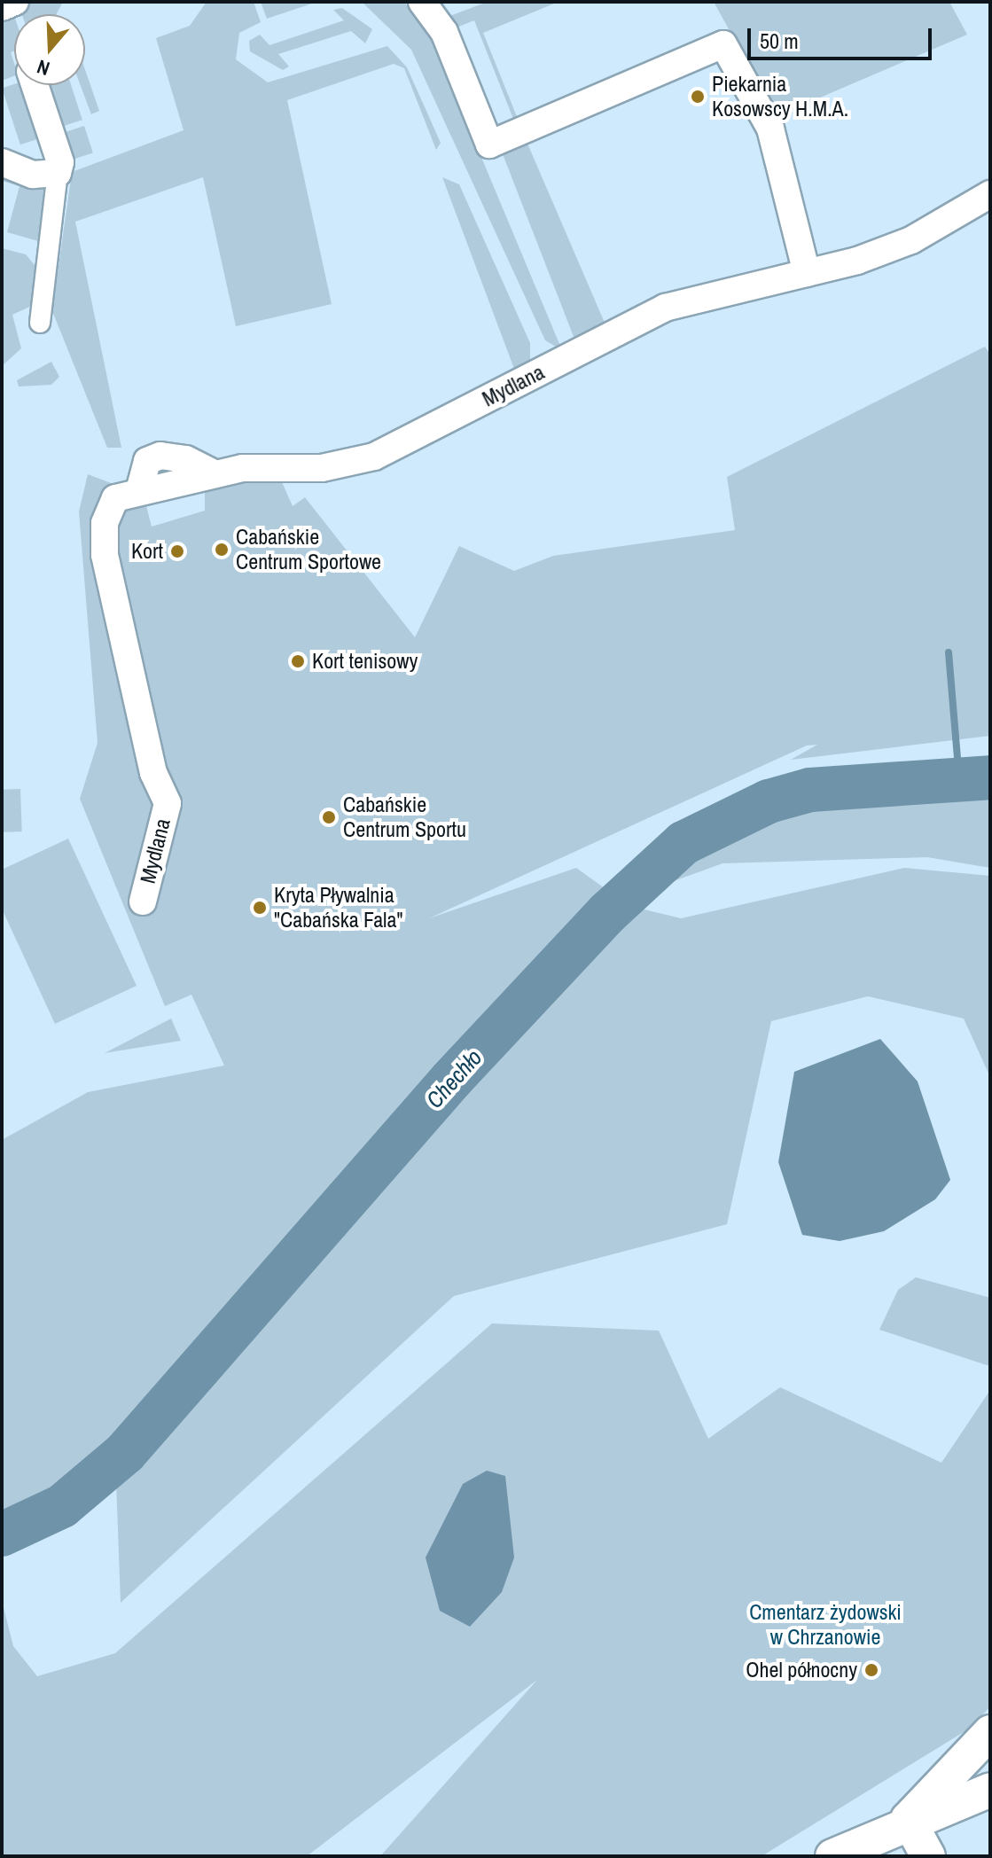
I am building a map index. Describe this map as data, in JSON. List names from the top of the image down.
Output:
{
  "streets": {
    "street": ["Mydlana"]
  },
  "water": ["Chechło"],
  "parks": ["Cmentarz żydowski w Chrzanowie"],
  "places": [
    "Piekarnia Kosowscy H.M.A.",
    "Cabańskie Centrum Sportowe",
    "Kort",
    "Kort tenisowy",
    "Cabańskie Centrum Sportu",
    "Kryta Pływalnia \"Cabańska Fala\"",
    "Ohel północny"
  ],
  "scale_bar": "50 m",
  "north": "bottom"
}
